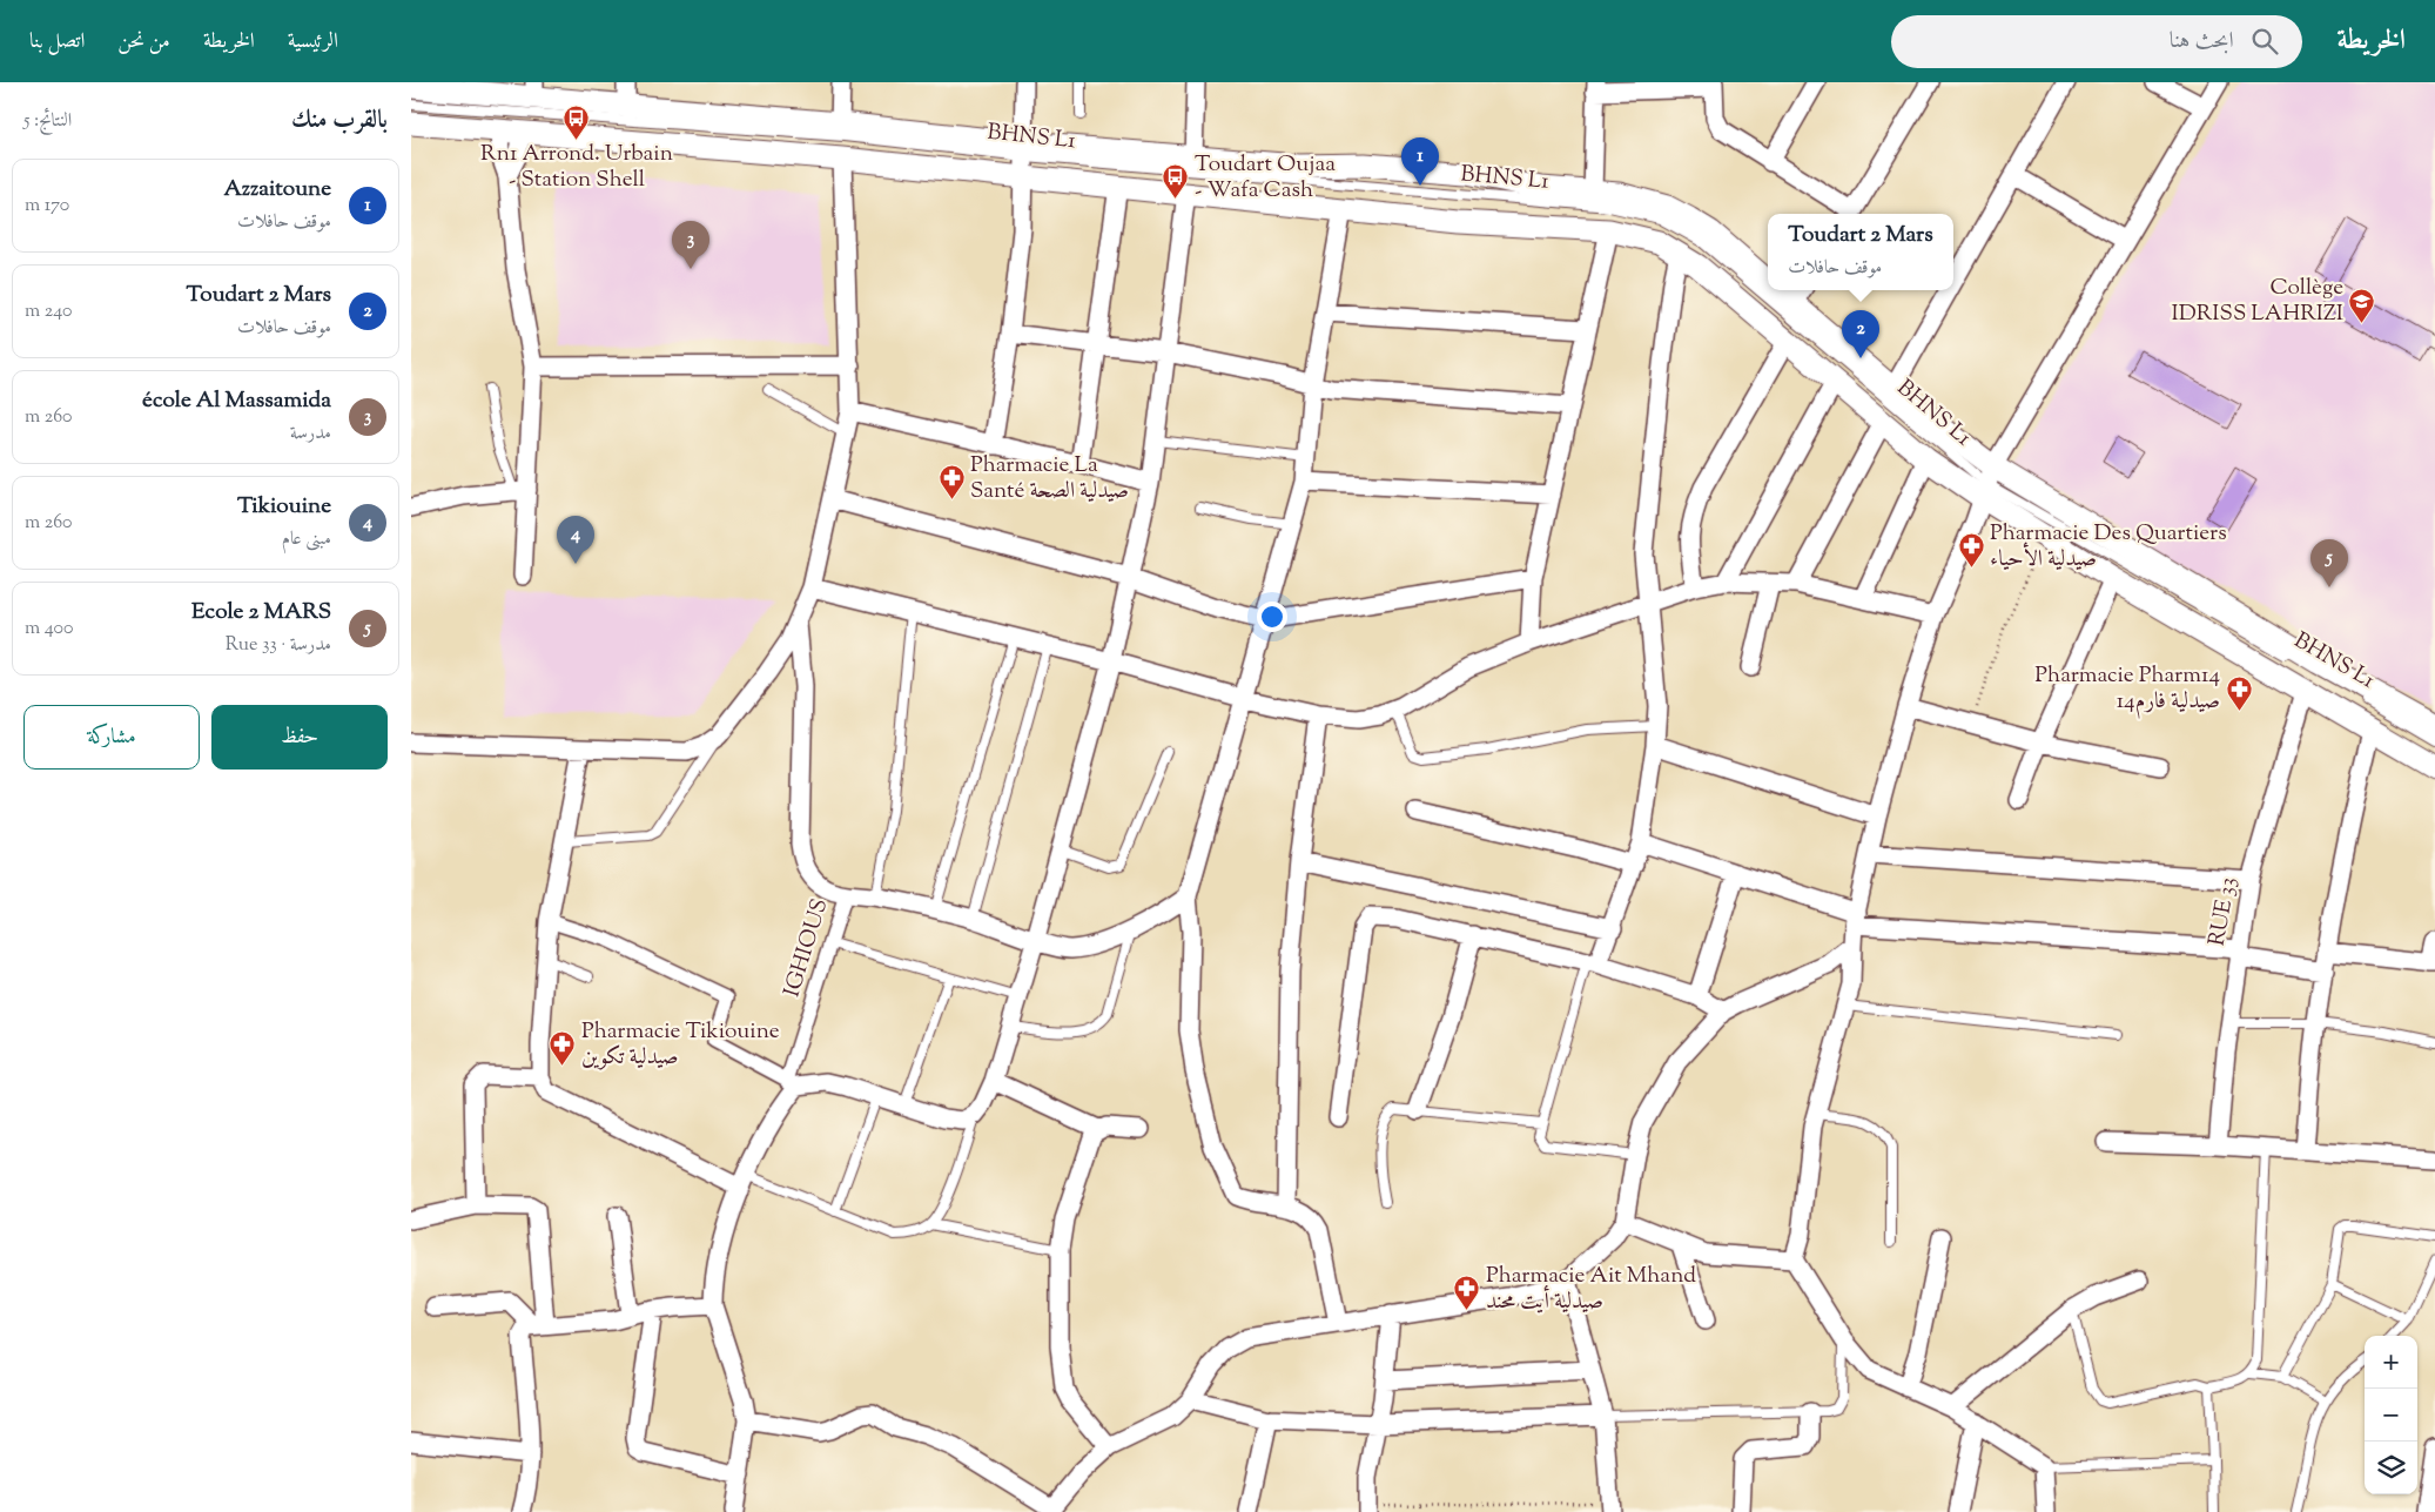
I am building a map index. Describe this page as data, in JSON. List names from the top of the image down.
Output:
{
  "streets": {
    "street": ["RUE 33", "IGHIOUS"],
    "lane": ["BHNS L1"]
  },
  "places": {
    "bus stop": ["Rn1 Arrond. Urbain - Station Shell", "Toudart Oujaa - Wafa Cash"],
    "school or university": ["Collège IDRISS LAHRIZI"],
    "pharmacy": [
      "Pharmacie La Santé صيدلية الصحة",
      "Pharmacie Des Quartiers صيدلية الأحياء",
      "Pharmacie Pharm14 صيدلية فارم14",
      "Pharmacie Tikiouine صيدلية تكوين",
      "Pharmacie Ait Mhand صيدلية أيت محند"
    ]
  },
  "page": {
    "header": "الخريطة",
    "search": "ابحث هنا",
    "nav": [
      "الرئيسية",
      "الخريطة",
      "من نحن",
      "اتصل بنا"
    ],
    "heading": ["بالقرب منك", "النتائج: 5"],
    "pins": [
      "1",
      "3",
      "2",
      "4",
      "5"
    ],
    "list": [
      {
        "mark": "1",
        "name": "Azzaitoune",
        "note": "موقف حافلات",
        "value": "170 m"
      },
      {
        "mark": "2",
        "name": "Toudart 2 Mars",
        "note": "موقف حافلات",
        "value": "240 m"
      },
      {
        "mark": "3",
        "name": "école Al Massamida",
        "note": "مدرسة",
        "value": "260 m"
      },
      {
        "mark": "4",
        "name": "Tikiouine",
        "note": "مبنى عام",
        "value": "260 m"
      },
      {
        "mark": "5",
        "name": "Ecole 2 MARS",
        "note": "مدرسة · Rue 33",
        "value": "400 m"
      }
    ],
    "popup": ["Toudart 2 Mars", "موقف حافلات"],
    "buttons": ["حفظ", "مشاركة"],
    "map_buttons": ["+", "−"]
  }
}
